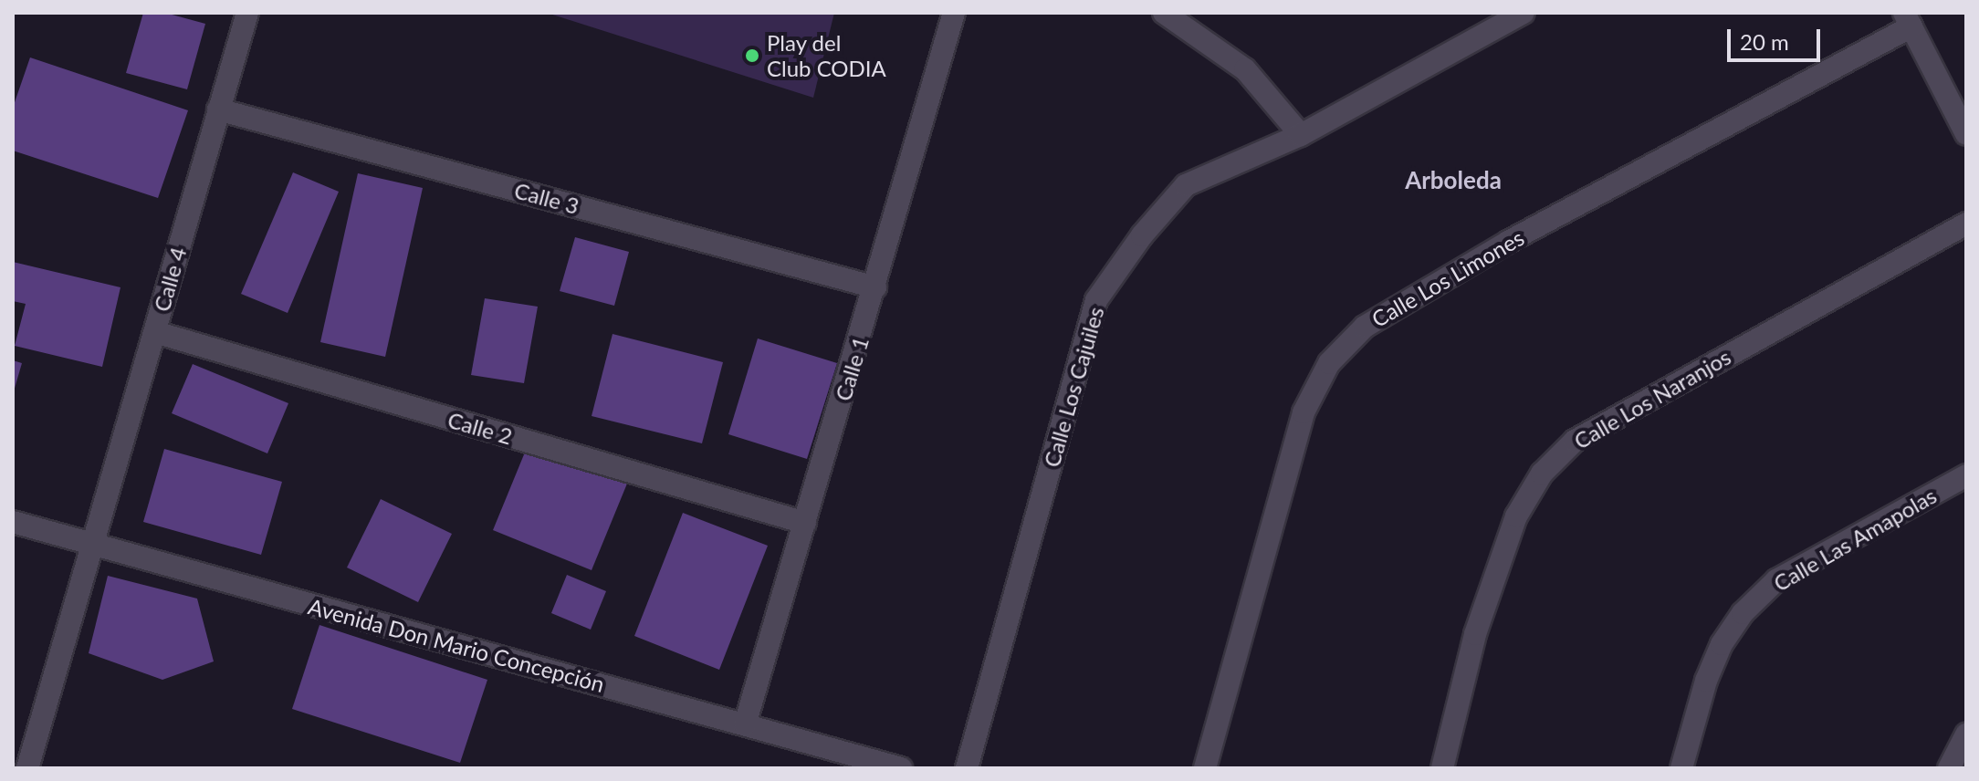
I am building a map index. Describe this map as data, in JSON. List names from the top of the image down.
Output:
{
  "streets": {
    "street": [
      "Calle 3",
      "Calle Los Limones",
      "Calle 4",
      "Calle 1",
      "Calle Los Cajuiles",
      "Calle Los Naranjos",
      "Calle 2",
      "Calle Las Amapolas",
      "Avenida Don Mario Concepción"
    ]
  },
  "crossings": [
    ["Calle 3", "Calle 4"],
    ["Calle 3", "Calle 1"],
    ["Calle 4", "Calle 2"],
    ["Calle 4", "Avenida Don Mario Concepción"],
    ["Calle 1", "Calle 2"],
    ["Calle 1", "Avenida Don Mario Concepción"]
  ],
  "districts": ["Arboleda"],
  "places": ["Play del Club CODIA"],
  "scale_bar": "20 m"
}
